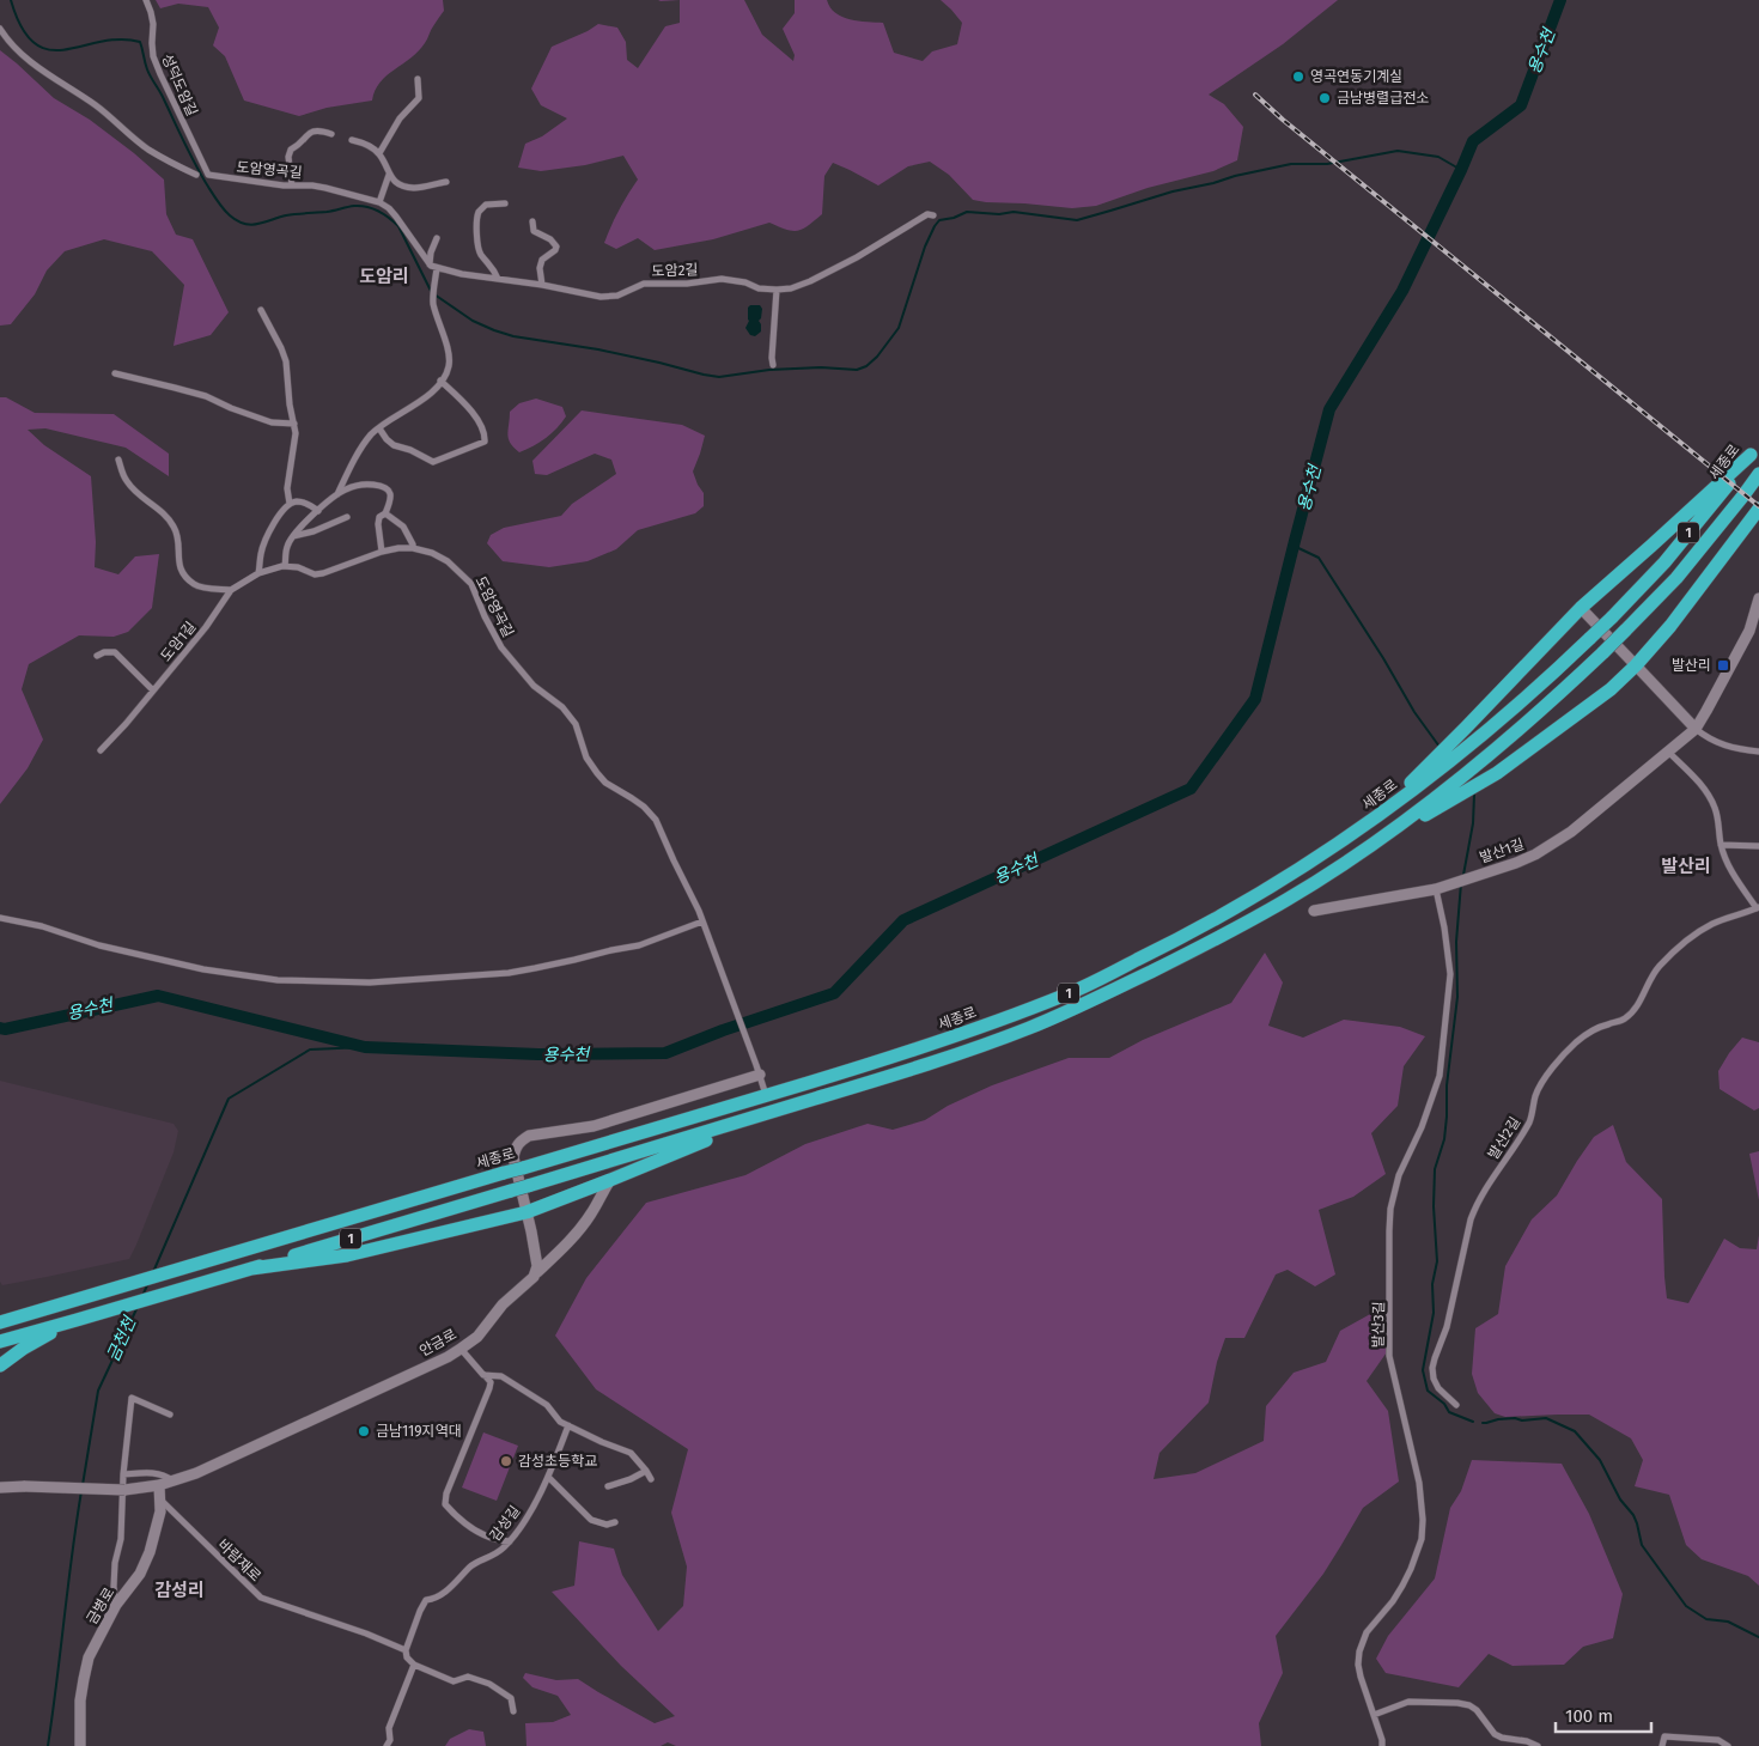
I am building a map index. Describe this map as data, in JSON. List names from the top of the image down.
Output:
{
  "streets": {
    "highway": ["세종로", "1"],
    "street": [
      "성덕도암길",
      "도암영곡길",
      "도암2길",
      "도암1길",
      "발산1길",
      "발산2길",
      "발산3길",
      "안금로",
      "감성길",
      "바람재로",
      "금병로"
    ]
  },
  "crossings": [
    ["성덕도암길", "도암영곡길"],
    ["도암영곡길", "도암2길"],
    ["도암영곡길", "세종로"],
    ["도암영곡길", "도암1길"],
    ["세종로", "1"],
    ["발산1길", "발산3길"],
    ["안금로", "금병로"],
    ["감성길", "바람재로"],
    ["바람재로", "금병로"]
  ],
  "districts": ["도암리", "발산리", "감성리"],
  "water": ["용수천", "금천천"],
  "places": {
    "other": [
      "영곡연동기계실",
      "금남병렬급전소",
      "금남119지역대",
      "감성초등학교"
    ],
    "transit": ["발산리"]
  },
  "scale_bar": "100 m"
}
